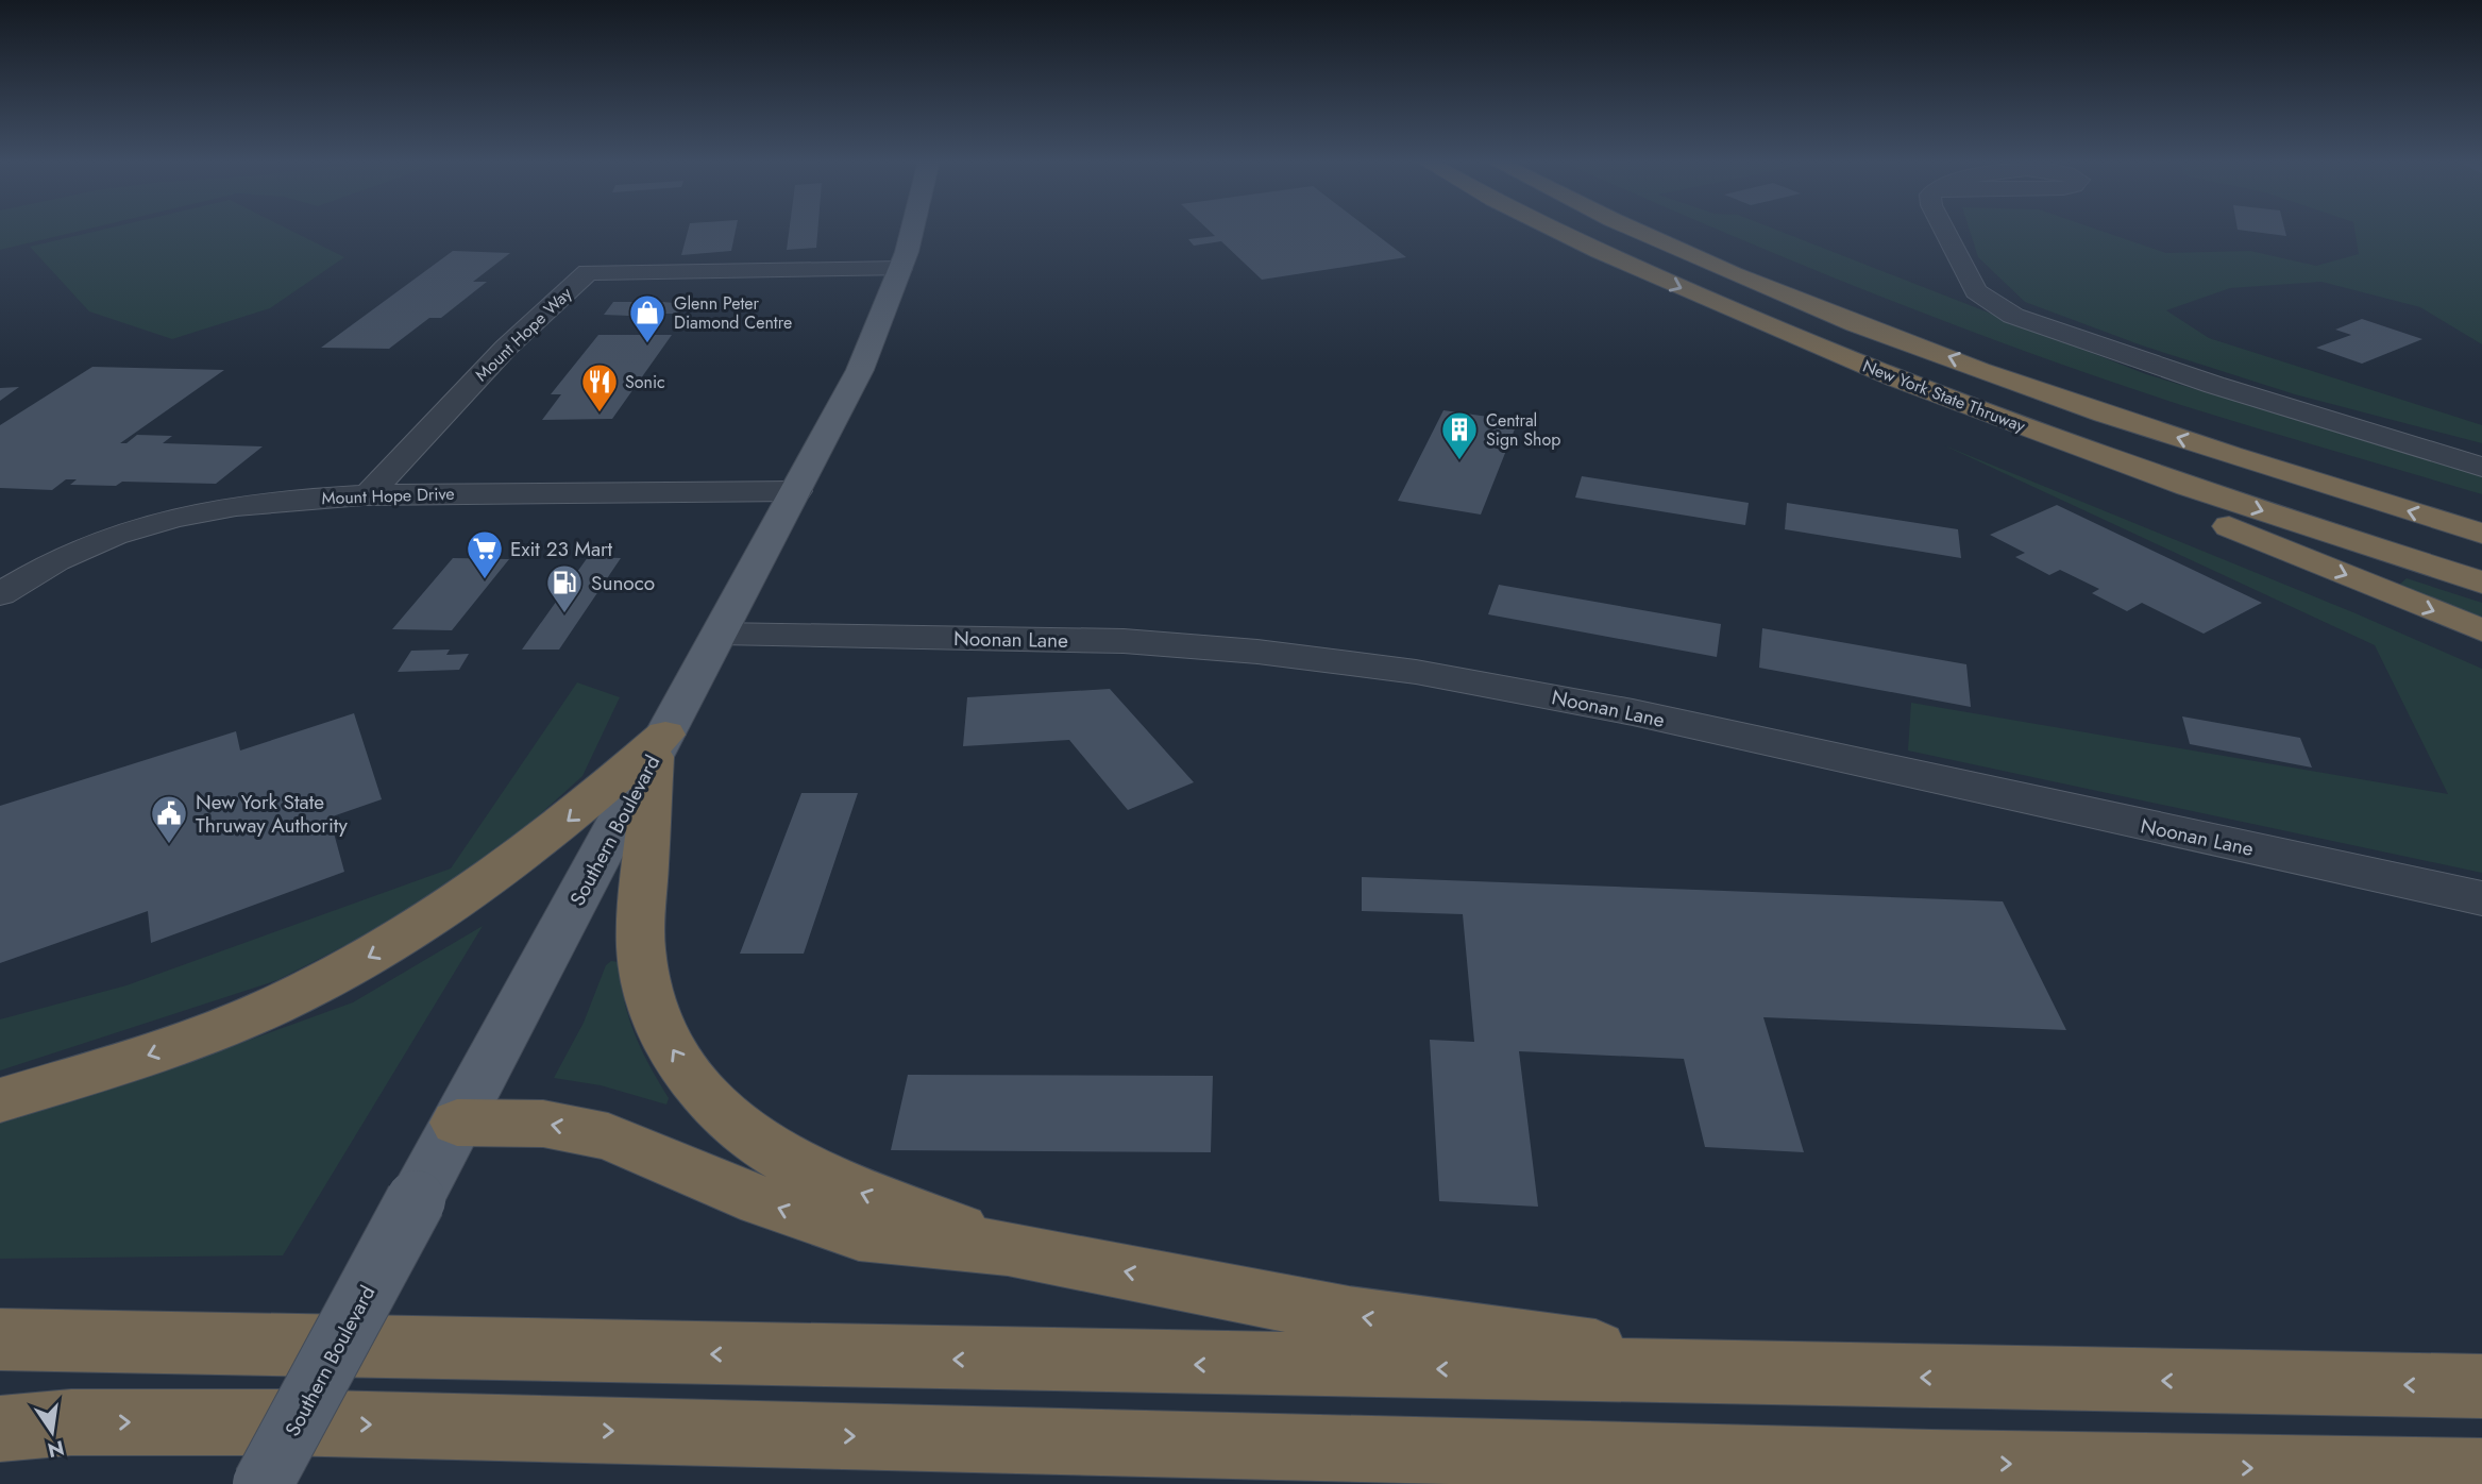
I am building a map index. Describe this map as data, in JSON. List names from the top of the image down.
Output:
{
  "streets": {
    "highway": ["New York State Thruway"],
    "main road": ["Southern Boulevard"],
    "street": ["Mount Hope Way", "Mount Hope Drive", "Noonan Lane"]
  },
  "crossings": [
    ["Mount Hope Way", "Mount Hope Drive"],
    ["Mount Hope Way", "Southern Boulevard"],
    ["Mount Hope Drive", "Southern Boulevard"],
    ["Noonan Lane", "Southern Boulevard"]
  ],
  "places": {
    "shop": ["Glenn Peter Diamond Centre"],
    "restaurant": ["Sonic"],
    "building": ["Central Sign Shop"],
    "supermarket": ["Exit 23 Mart"],
    "fuel station": ["Sunoco"],
    "public building": ["New York State Thruway Authority"]
  },
  "north": "bottom"
}
